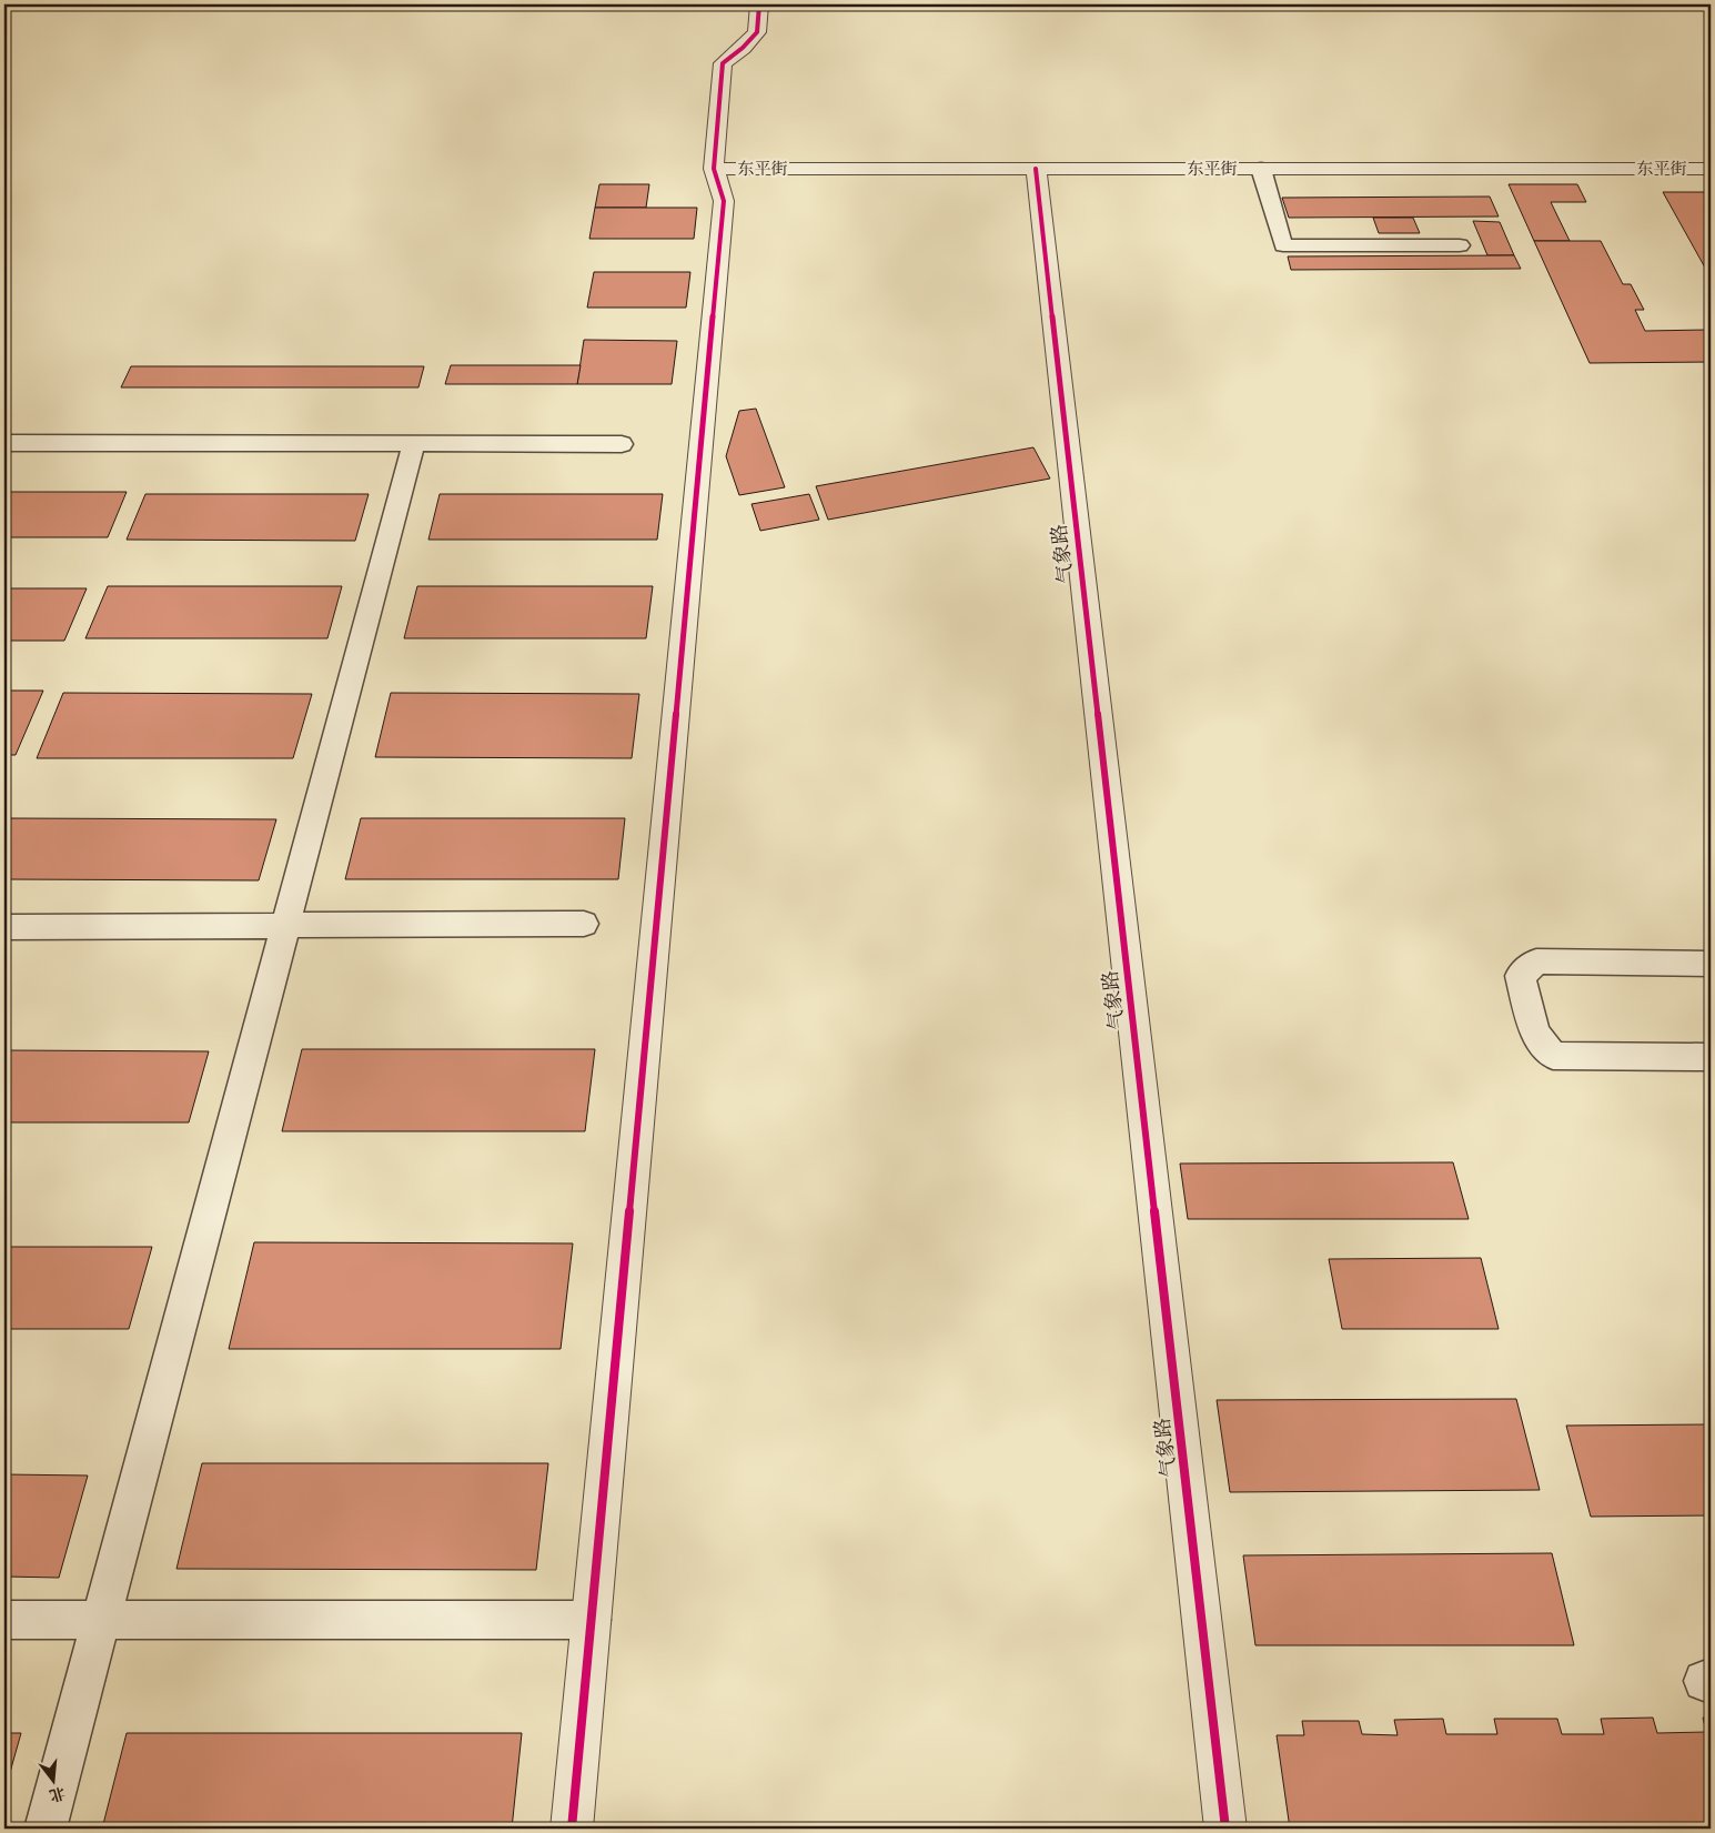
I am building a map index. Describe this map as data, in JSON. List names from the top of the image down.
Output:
{
  "streets": {
    "street": ["东平街", "气象路"]
  },
  "crossings": [
    ["东平街", "气象路"]
  ],
  "north": "bottom"
}
